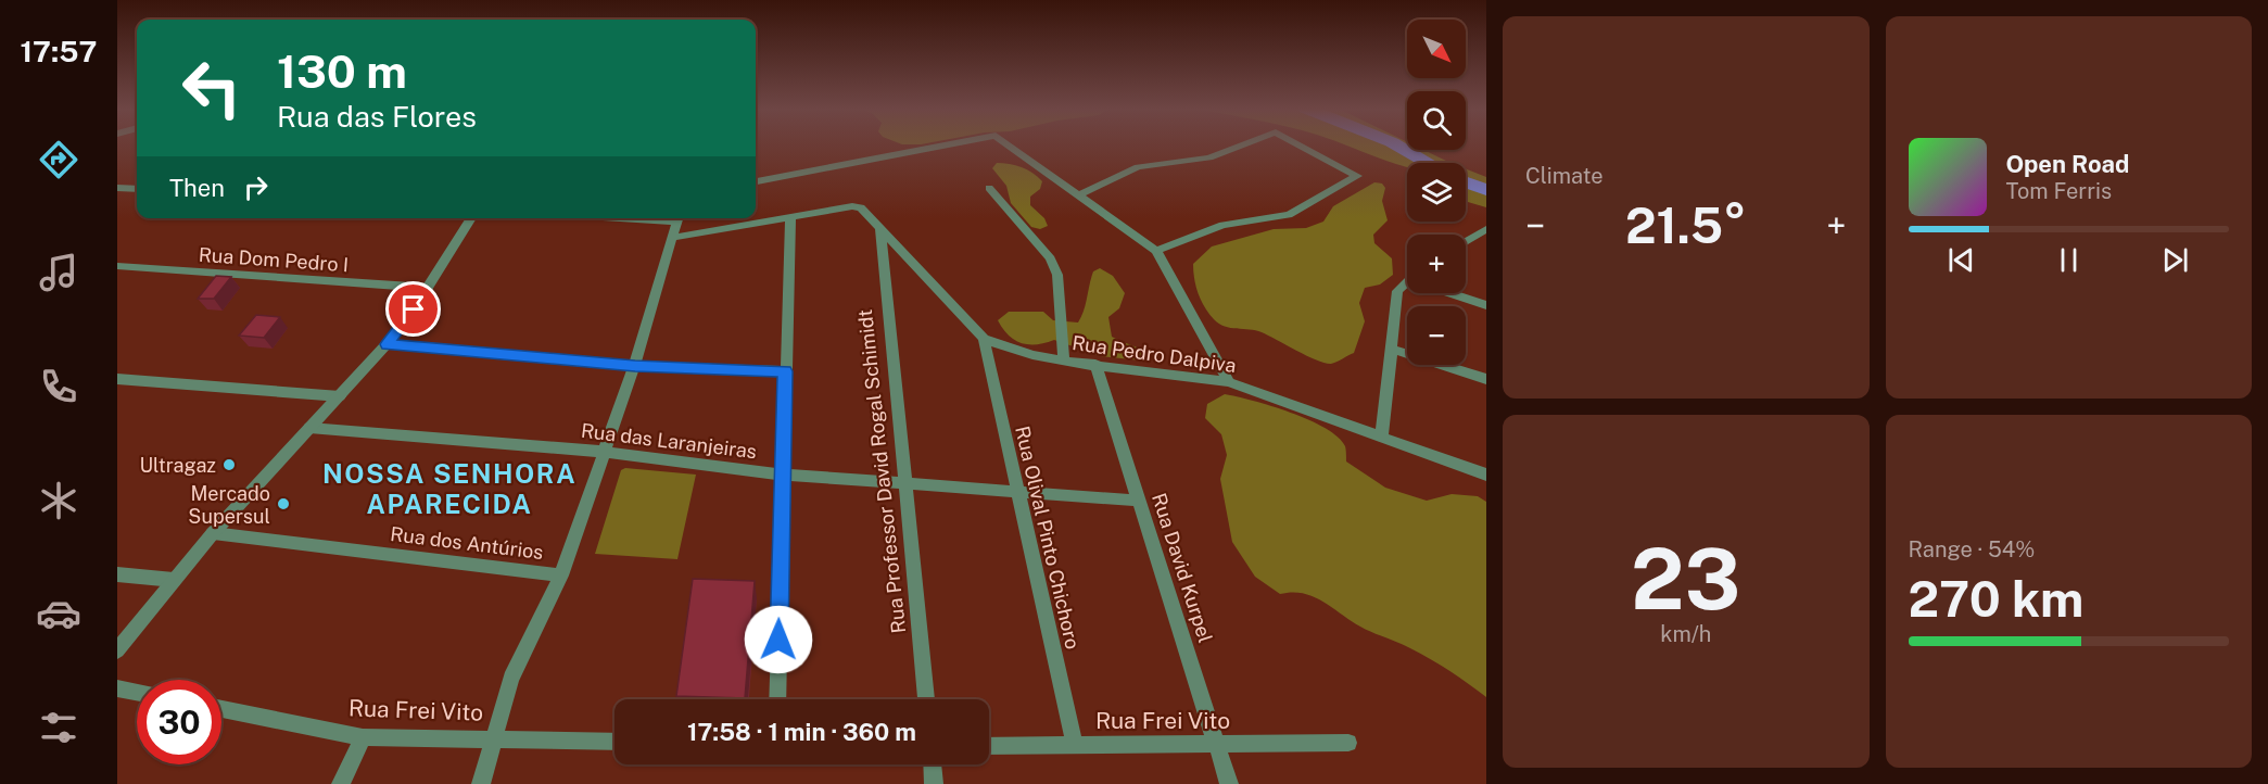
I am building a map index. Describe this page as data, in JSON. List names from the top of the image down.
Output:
{
  "streets": {
    "street": [
      "Rua Dom Pedro I",
      "Rua Pedro Dalpiva",
      "Rua das Laranjeiras",
      "Rua Professor David Rogal Schimidt",
      "Rua Olival Pinto Chichoro",
      "Rua dos Antúrios",
      "Rua David Kurpel",
      "Rua Frei Vito"
    ]
  },
  "crossings": [
    ["Rua Pedro Dalpiva", "Rua Professor David Rogal Schimidt"],
    ["Rua Pedro Dalpiva", "Rua Olival Pinto Chichoro"],
    ["Rua Pedro Dalpiva", "Rua David Kurpel"],
    ["Rua das Laranjeiras", "Rua Professor David Rogal Schimidt"],
    ["Rua das Laranjeiras", "Rua Olival Pinto Chichoro"],
    ["Rua das Laranjeiras", "Rua David Kurpel"],
    ["Rua Olival Pinto Chichoro", "Rua Frei Vito"],
    ["Rua David Kurpel", "Rua Frei Vito"]
  ],
  "districts": ["NOSSA SENHORA APARECIDA"],
  "places": ["Ultragaz", "Mercado Supersul"],
  "north": "bottom right",
  "page": {
    "tabs": "17:57",
    "tile": [
      "Climate",
      ["23", "km/h"],
      ["Range · 54%", "270 km"]
    ],
    "map_buttons": ["+", "−"],
    "turn": ["130 m", "Rua das Flores"],
    "song": ["Open Road", "Tom Ferris"],
    "then": "Then",
    "heat": ["−", "21.5°", "+"],
    "limit": "30",
    "trip": "17:58 · 1 min · 360 m"
  }
}
